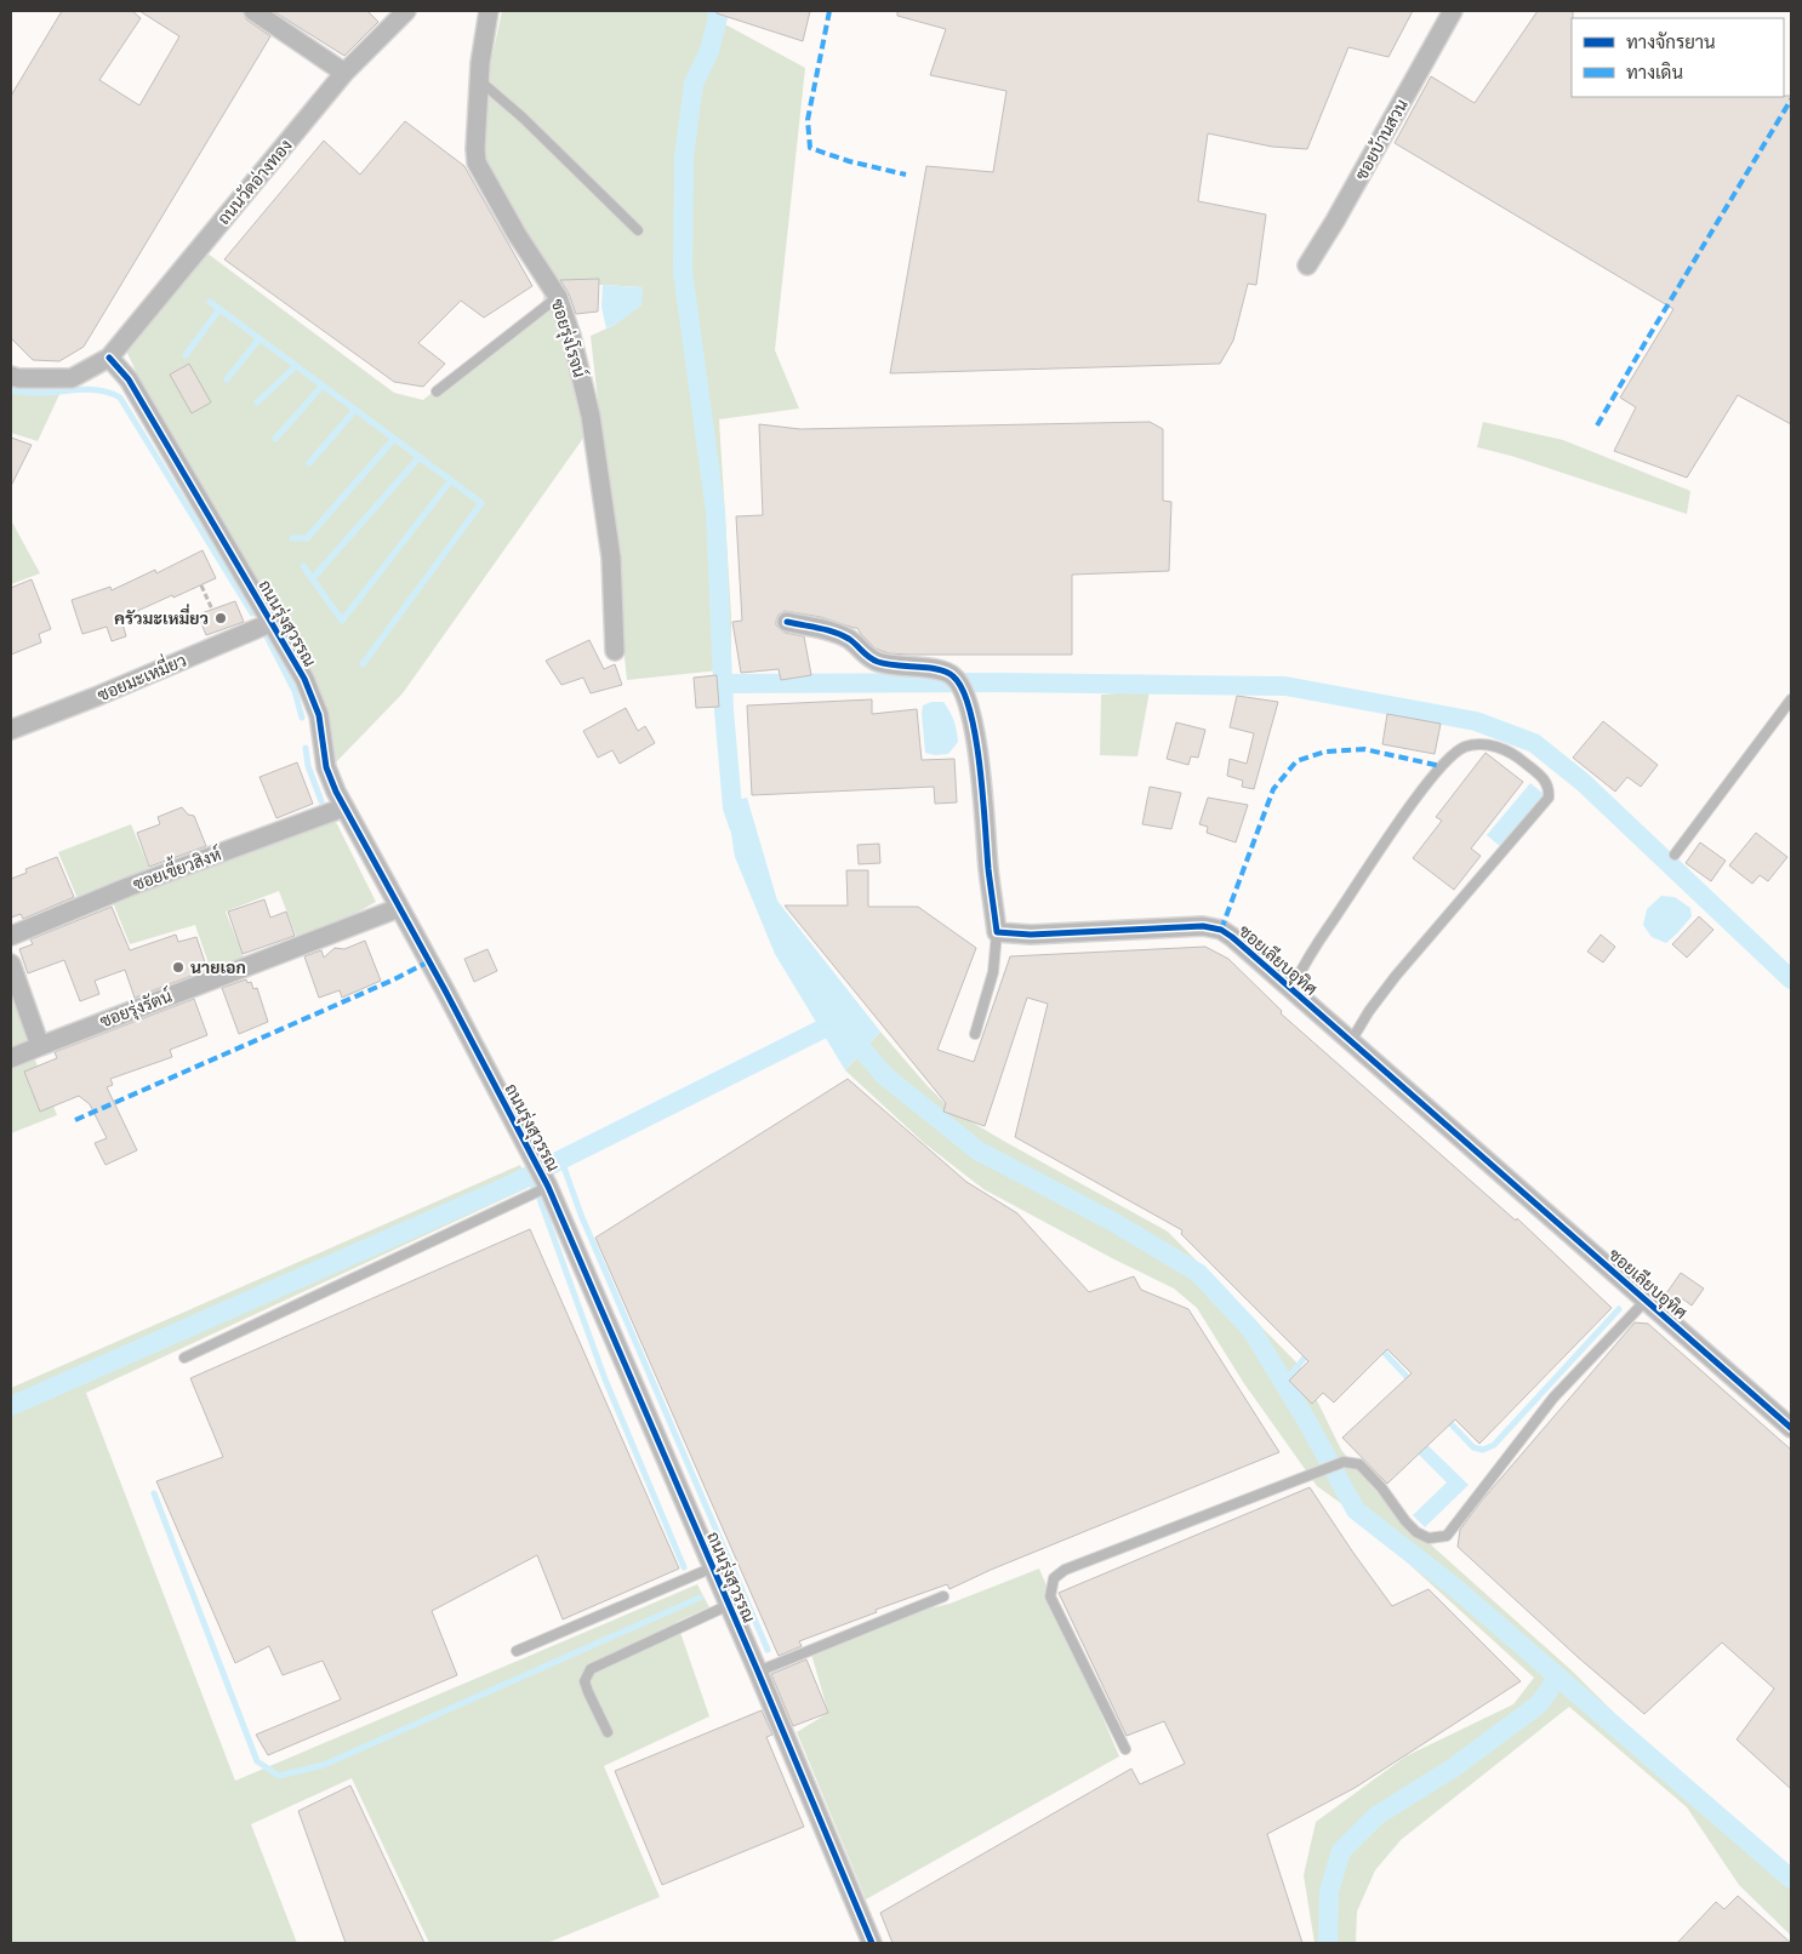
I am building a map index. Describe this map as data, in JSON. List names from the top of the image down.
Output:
{
  "streets": {
    "street": [
      "ซอยบ้านสวน",
      "ถนนวัดอ่างทอง",
      "ซอยรุ่งโรจน์",
      "ถนนรุ่งสุวรรณ",
      "ซอยมะเหมี่ยว",
      "ซอยเขี้ยวสิงห์",
      "ซอยเลียบอุทิศ",
      "ซอยรุ่งรัตน์"
    ]
  },
  "crossings": [
    ["ถนนวัดอ่างทอง", "ถนนรุ่งสุวรรณ"],
    ["ถนนรุ่งสุวรรณ", "ซอยมะเหมี่ยว"],
    ["ถนนรุ่งสุวรรณ", "ซอยเขี้ยวสิงห์"],
    ["ถนนรุ่งสุวรรณ", "ซอยรุ่งรัตน์"]
  ],
  "places": ["ครัวมะเหมี่ยว", "นายเอก"],
  "legend": ["ทางจักรยาน", "ทางเดิน"]
}
